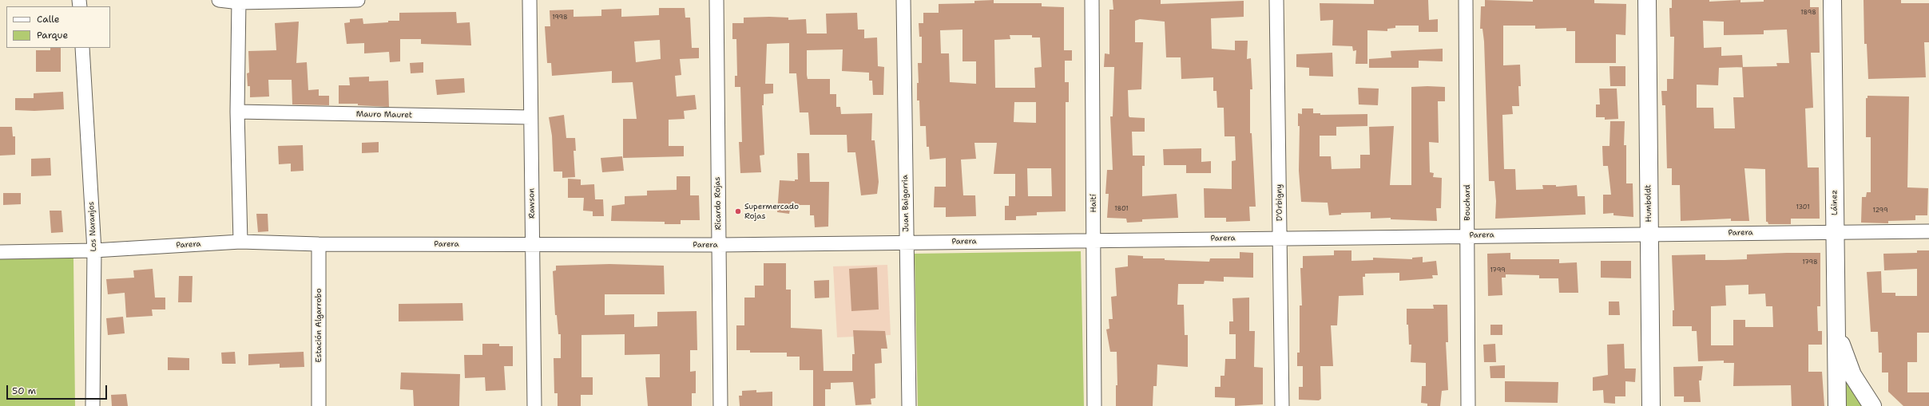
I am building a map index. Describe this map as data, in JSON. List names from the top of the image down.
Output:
{
  "streets": {
    "main road": ["Láinez", "Humboldt"],
    "street": [
      "Mauro Mauret",
      "D'Orbigny",
      "Bouchard",
      "Rawson",
      "Ricardo Rojas",
      "Juan Baigorria",
      "Haití",
      "Los Naranjos",
      "Parera",
      "Estación Algarrobo"
    ]
  },
  "crossings": [
    ["Mauro Mauret", "Rawson"],
    ["D'Orbigny", "Parera"],
    ["Bouchard", "Parera"],
    ["Láinez", "Parera"],
    ["Rawson", "Parera"],
    ["Ricardo Rojas", "Parera"],
    ["Juan Baigorria", "Parera"],
    ["Haití", "Parera"],
    ["Humboldt", "Parera"],
    ["Los Naranjos", "Parera"],
    ["Parera", "Estación Algarrobo"]
  ],
  "places": ["Supermercado Rojas"],
  "house_numbers": [
    "1898",
    "1998",
    "1301",
    "1801",
    "1299",
    "1798",
    "1799"
  ],
  "legend": ["Calle", "Parque"],
  "scale_bar": "50 m"
}
